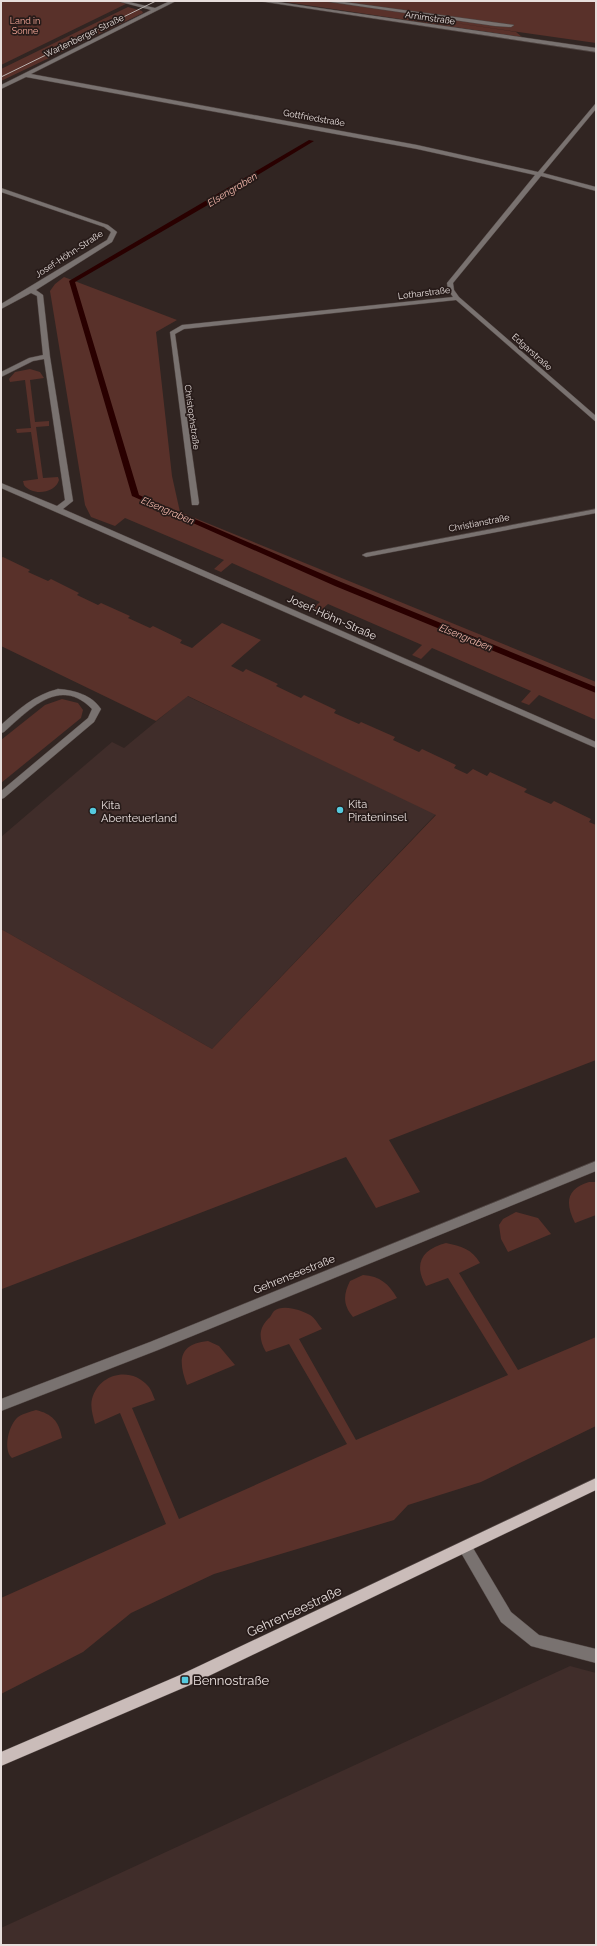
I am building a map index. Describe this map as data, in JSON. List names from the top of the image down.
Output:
{
  "streets": {
    "main road": ["Gehrenseestraße"],
    "street": [
      "Arnimstraße",
      "Wartenberger Straße",
      "Gottfriedstraße",
      "Josef-Höhn-Straße",
      "Lotharstraße",
      "Edgarstraße",
      "Christophstraße",
      "Christianstraße"
    ]
  },
  "crossings": [
    ["Wartenberger Straße", "Gottfriedstraße"],
    ["Gottfriedstraße", "Lotharstraße"],
    ["Lotharstraße", "Edgarstraße"],
    ["Lotharstraße", "Christophstraße"]
  ],
  "water": ["Elsengraben"],
  "parks": ["Land in Sonne"],
  "places": {
    "other": ["Kita Pirateninsel", "Kita Abenteuerland"],
    "transit": ["Bennostraße"]
  }
}
